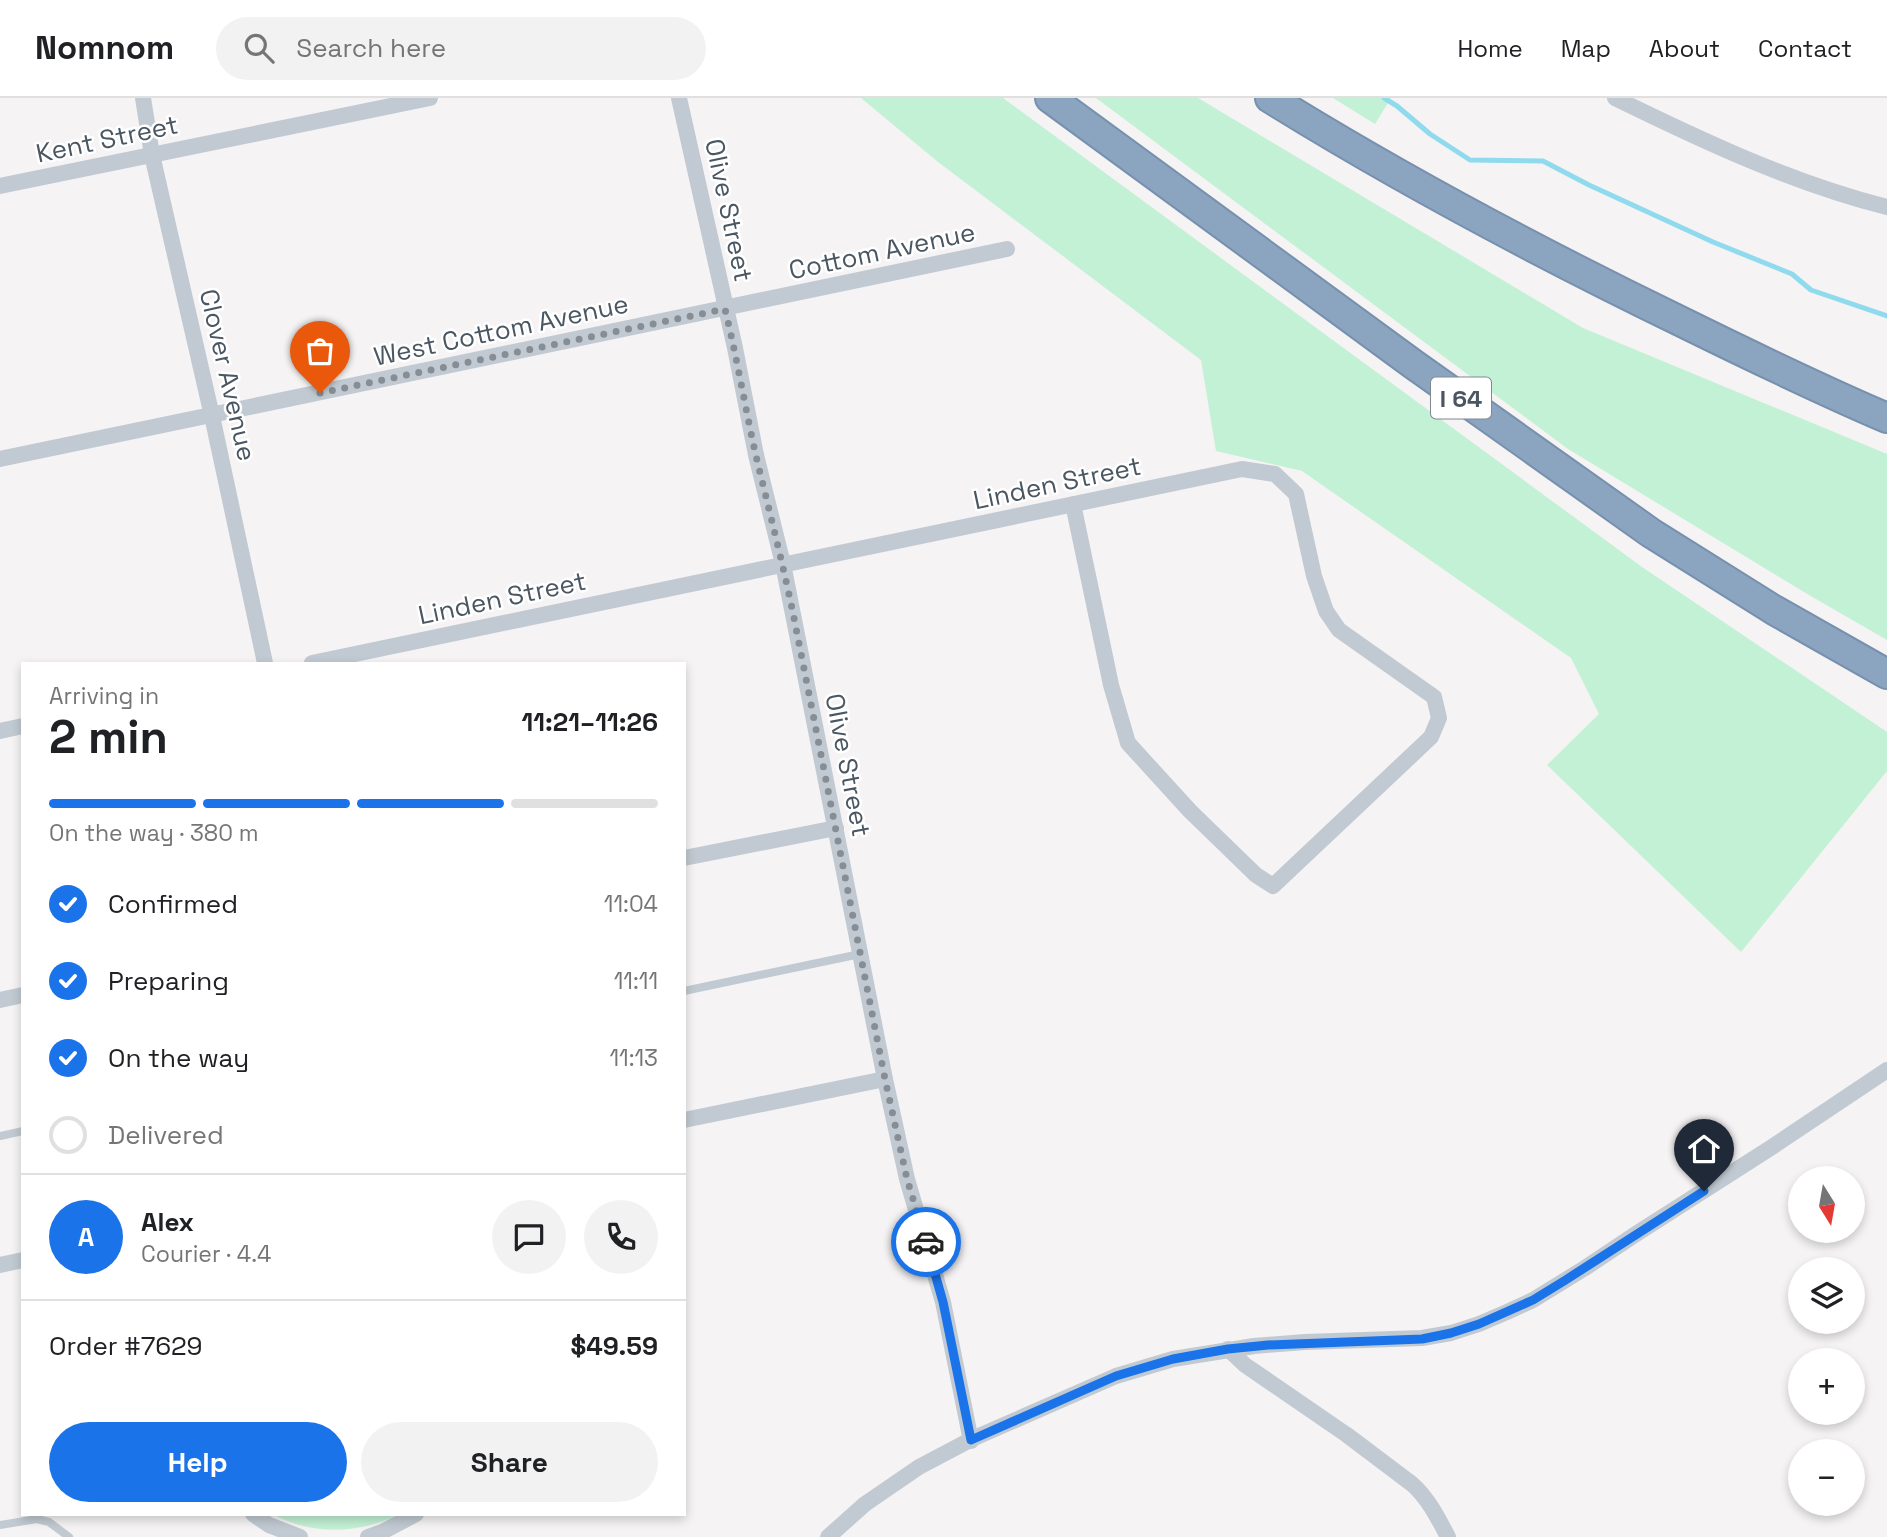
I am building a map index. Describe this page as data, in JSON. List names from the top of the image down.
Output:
{
  "streets": {
    "highway": ["I 64"],
    "street": [
      "Kent Street",
      "Olive Street",
      "Cottom Avenue",
      "West Cottom Avenue",
      "Clover Avenue",
      "Linden Street"
    ]
  },
  "crossings": [
    ["Kent Street", "Clover Avenue"],
    ["Olive Street", "Cottom Avenue"],
    ["Olive Street", "West Cottom Avenue"],
    ["Olive Street", "Linden Street"],
    ["Cottom Avenue", "West Cottom Avenue"],
    ["West Cottom Avenue", "Clover Avenue"]
  ],
  "north": "bottom",
  "page": {
    "header": "Nomnom",
    "search": "Search here",
    "nav": [
      "Home",
      "Map",
      "About",
      "Contact"
    ],
    "heading": ["2 min", "Arriving in", "11:21–11:26"],
    "panel": [
      "Alex",
      "Courier · 4.4",
      "Order #7629",
      "$49.59"
    ],
    "bar": "On the way · 380 m",
    "list": [
      ["Confirmed", "11:04"],
      ["Preparing", "11:11"],
      ["On the way", "11:13"],
      "Delivered"
    ],
    "map_buttons": ["+", "−"],
    "round": "A",
    "buttons": ["Help", "Share"]
  }
}
